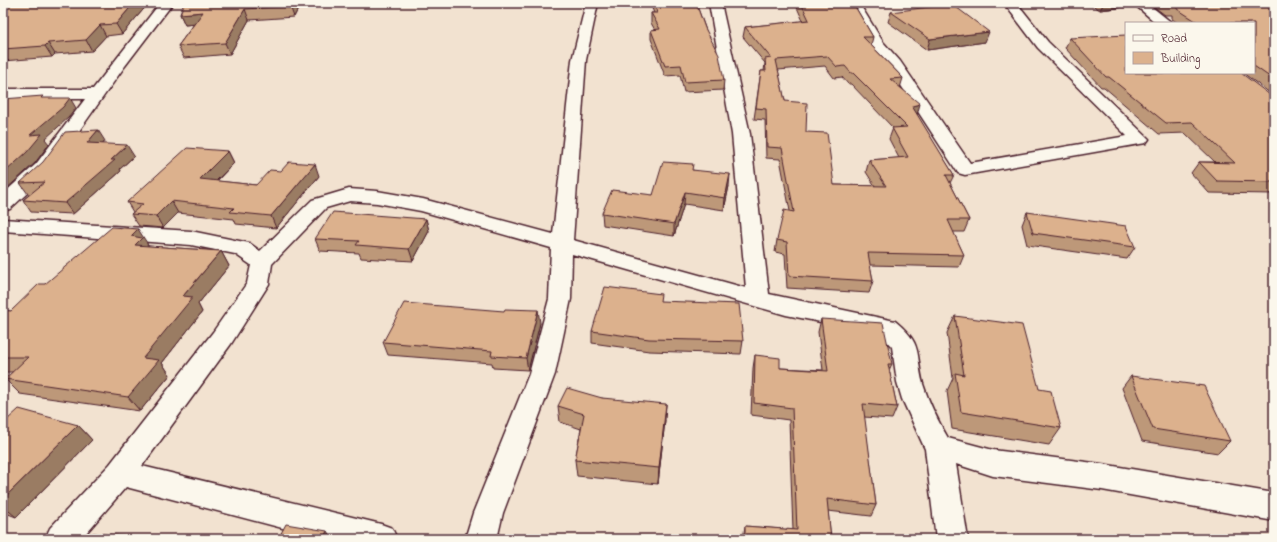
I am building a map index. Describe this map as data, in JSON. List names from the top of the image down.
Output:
{
  "legend": ["Road", "Building"]
}
